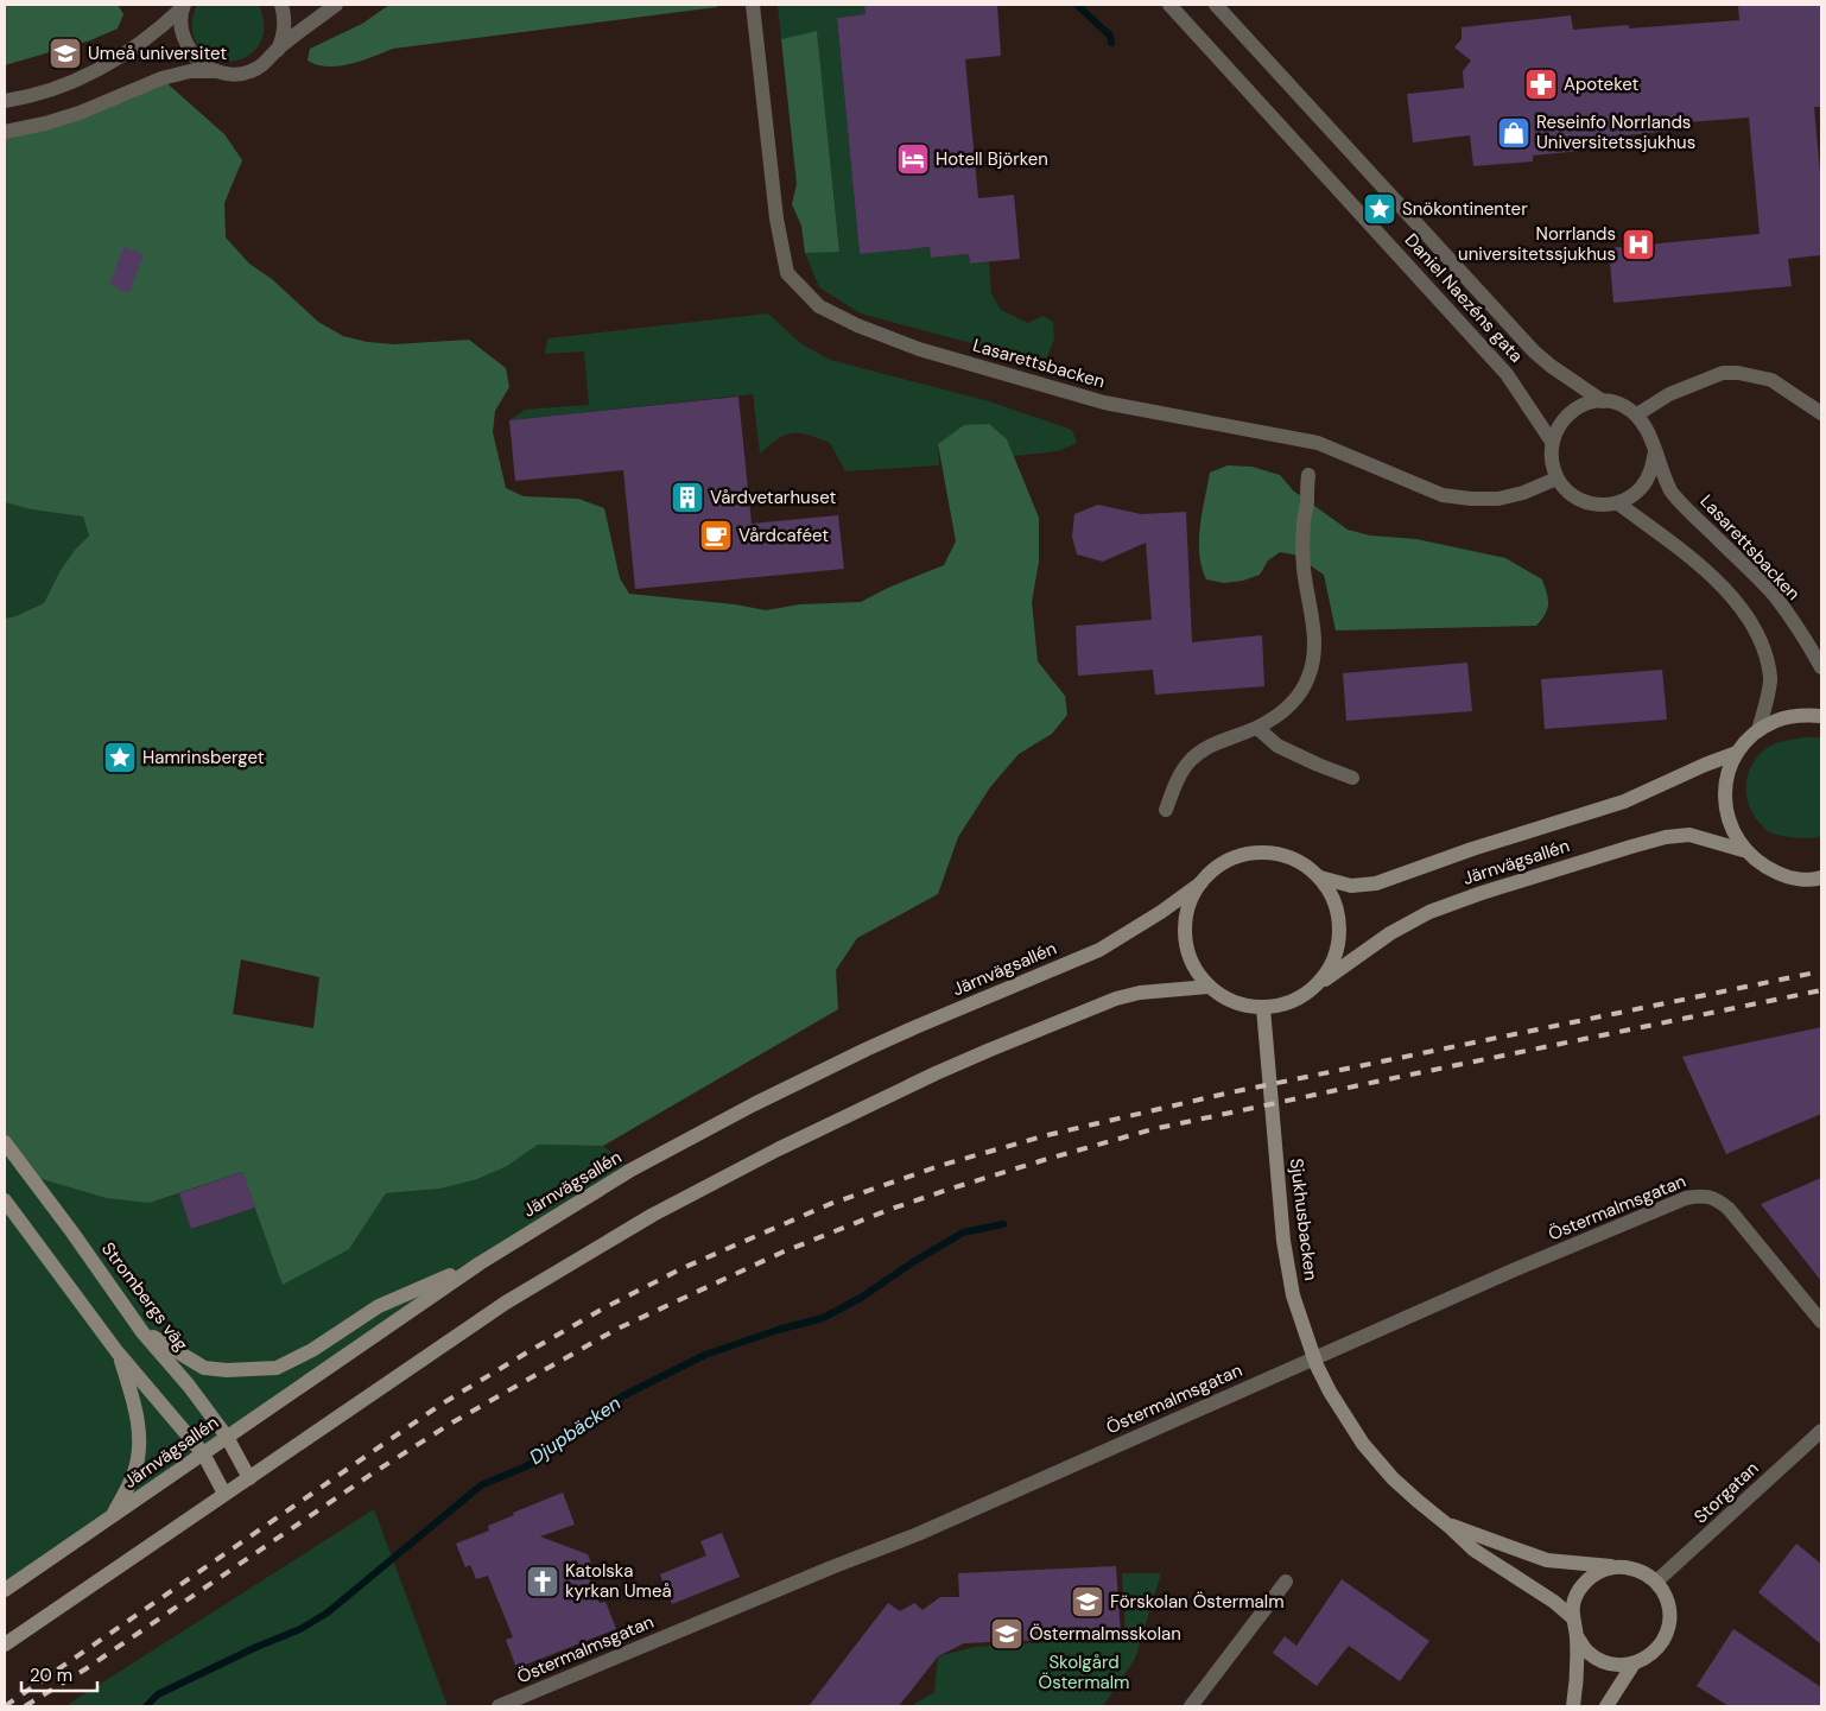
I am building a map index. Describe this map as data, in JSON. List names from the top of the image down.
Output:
{
  "streets": {
    "main road": ["Järnvägsallén", "Sjukhusbacken", "Strombergs väg"],
    "street": [
      "Daniel Naezéns gata",
      "Lasarettsbacken",
      "Östermalmsgatan",
      "Storgatan"
    ]
  },
  "crossings": [
    ["Daniel Naezéns gata", "Lasarettsbacken"],
    ["Järnvägsallén", "Sjukhusbacken"],
    ["Järnvägsallén", "Strombergs väg"],
    ["Sjukhusbacken", "Storgatan"]
  ],
  "water": ["Djupbäcken"],
  "parks": ["Skolgård Östermalm"],
  "places": {
    "school or university": ["Umeå universitet", "Förskolan Östermalm", "Östermalmsskolan"],
    "pharmacy": ["Apoteket"],
    "shop": ["Reseinfo Norrlands Universitetssjukhus"],
    "hotel": ["Hotell Björken"],
    "place": ["Snökontinenter", "Hamrinsberget"],
    "hospital": ["Norrlands universitetssjukhus"],
    "building": ["Vårdvetarhuset"],
    "cafe": ["Vårdcaféet"],
    "church": ["Katolska kyrkan Umeå"]
  },
  "scale_bar": "20 m"
}
